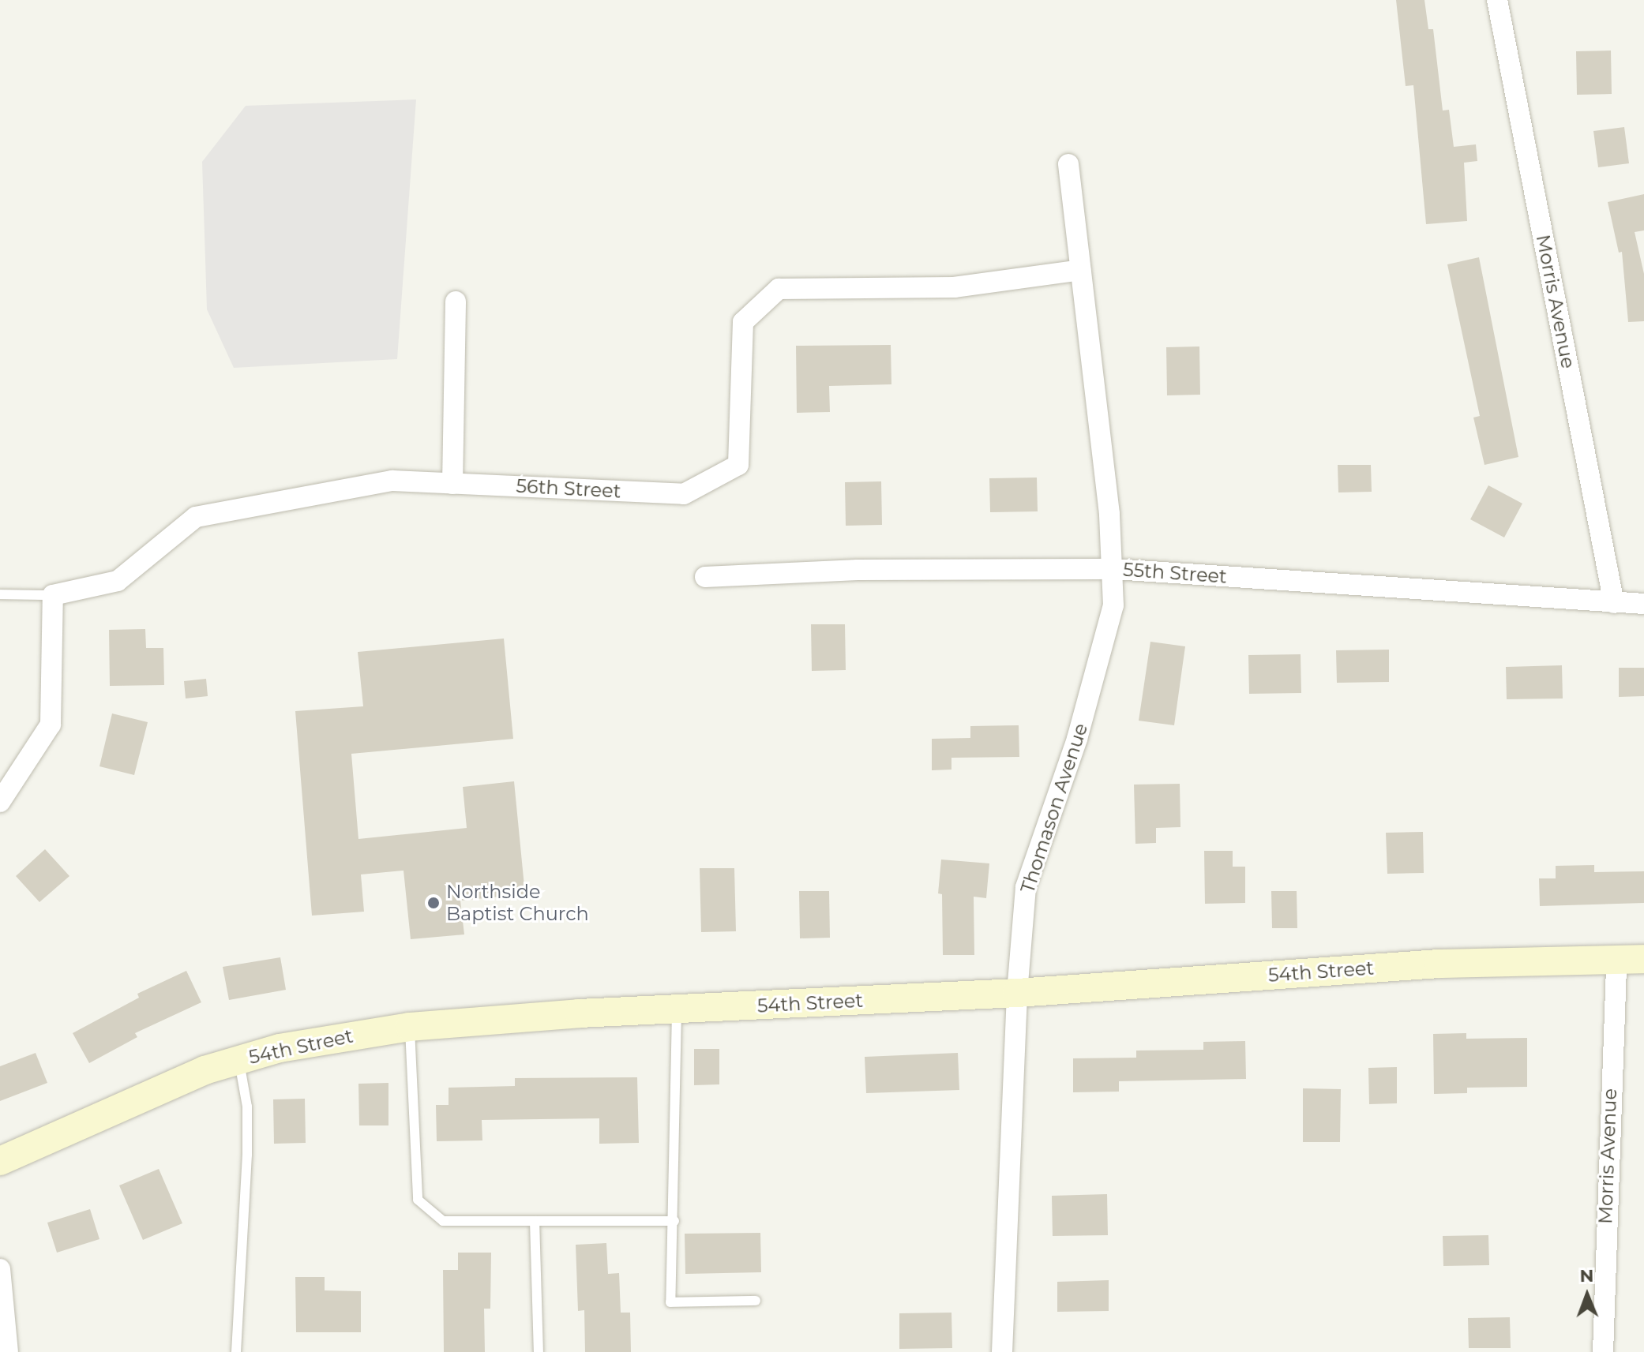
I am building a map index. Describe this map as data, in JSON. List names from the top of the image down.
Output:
{
  "streets": {
    "main road": ["54th Street"],
    "street": [
      "Morris Avenue",
      "56th Street",
      "55th Street",
      "Thomason Avenue"
    ]
  },
  "crossings": [
    ["Morris Avenue", "55th Street"],
    ["Morris Avenue", "54th Street"],
    ["56th Street", "Thomason Avenue"],
    ["55th Street", "Thomason Avenue"],
    ["Thomason Avenue", "54th Street"]
  ],
  "places": ["Northside Baptist Church"],
  "north": "top"
}
